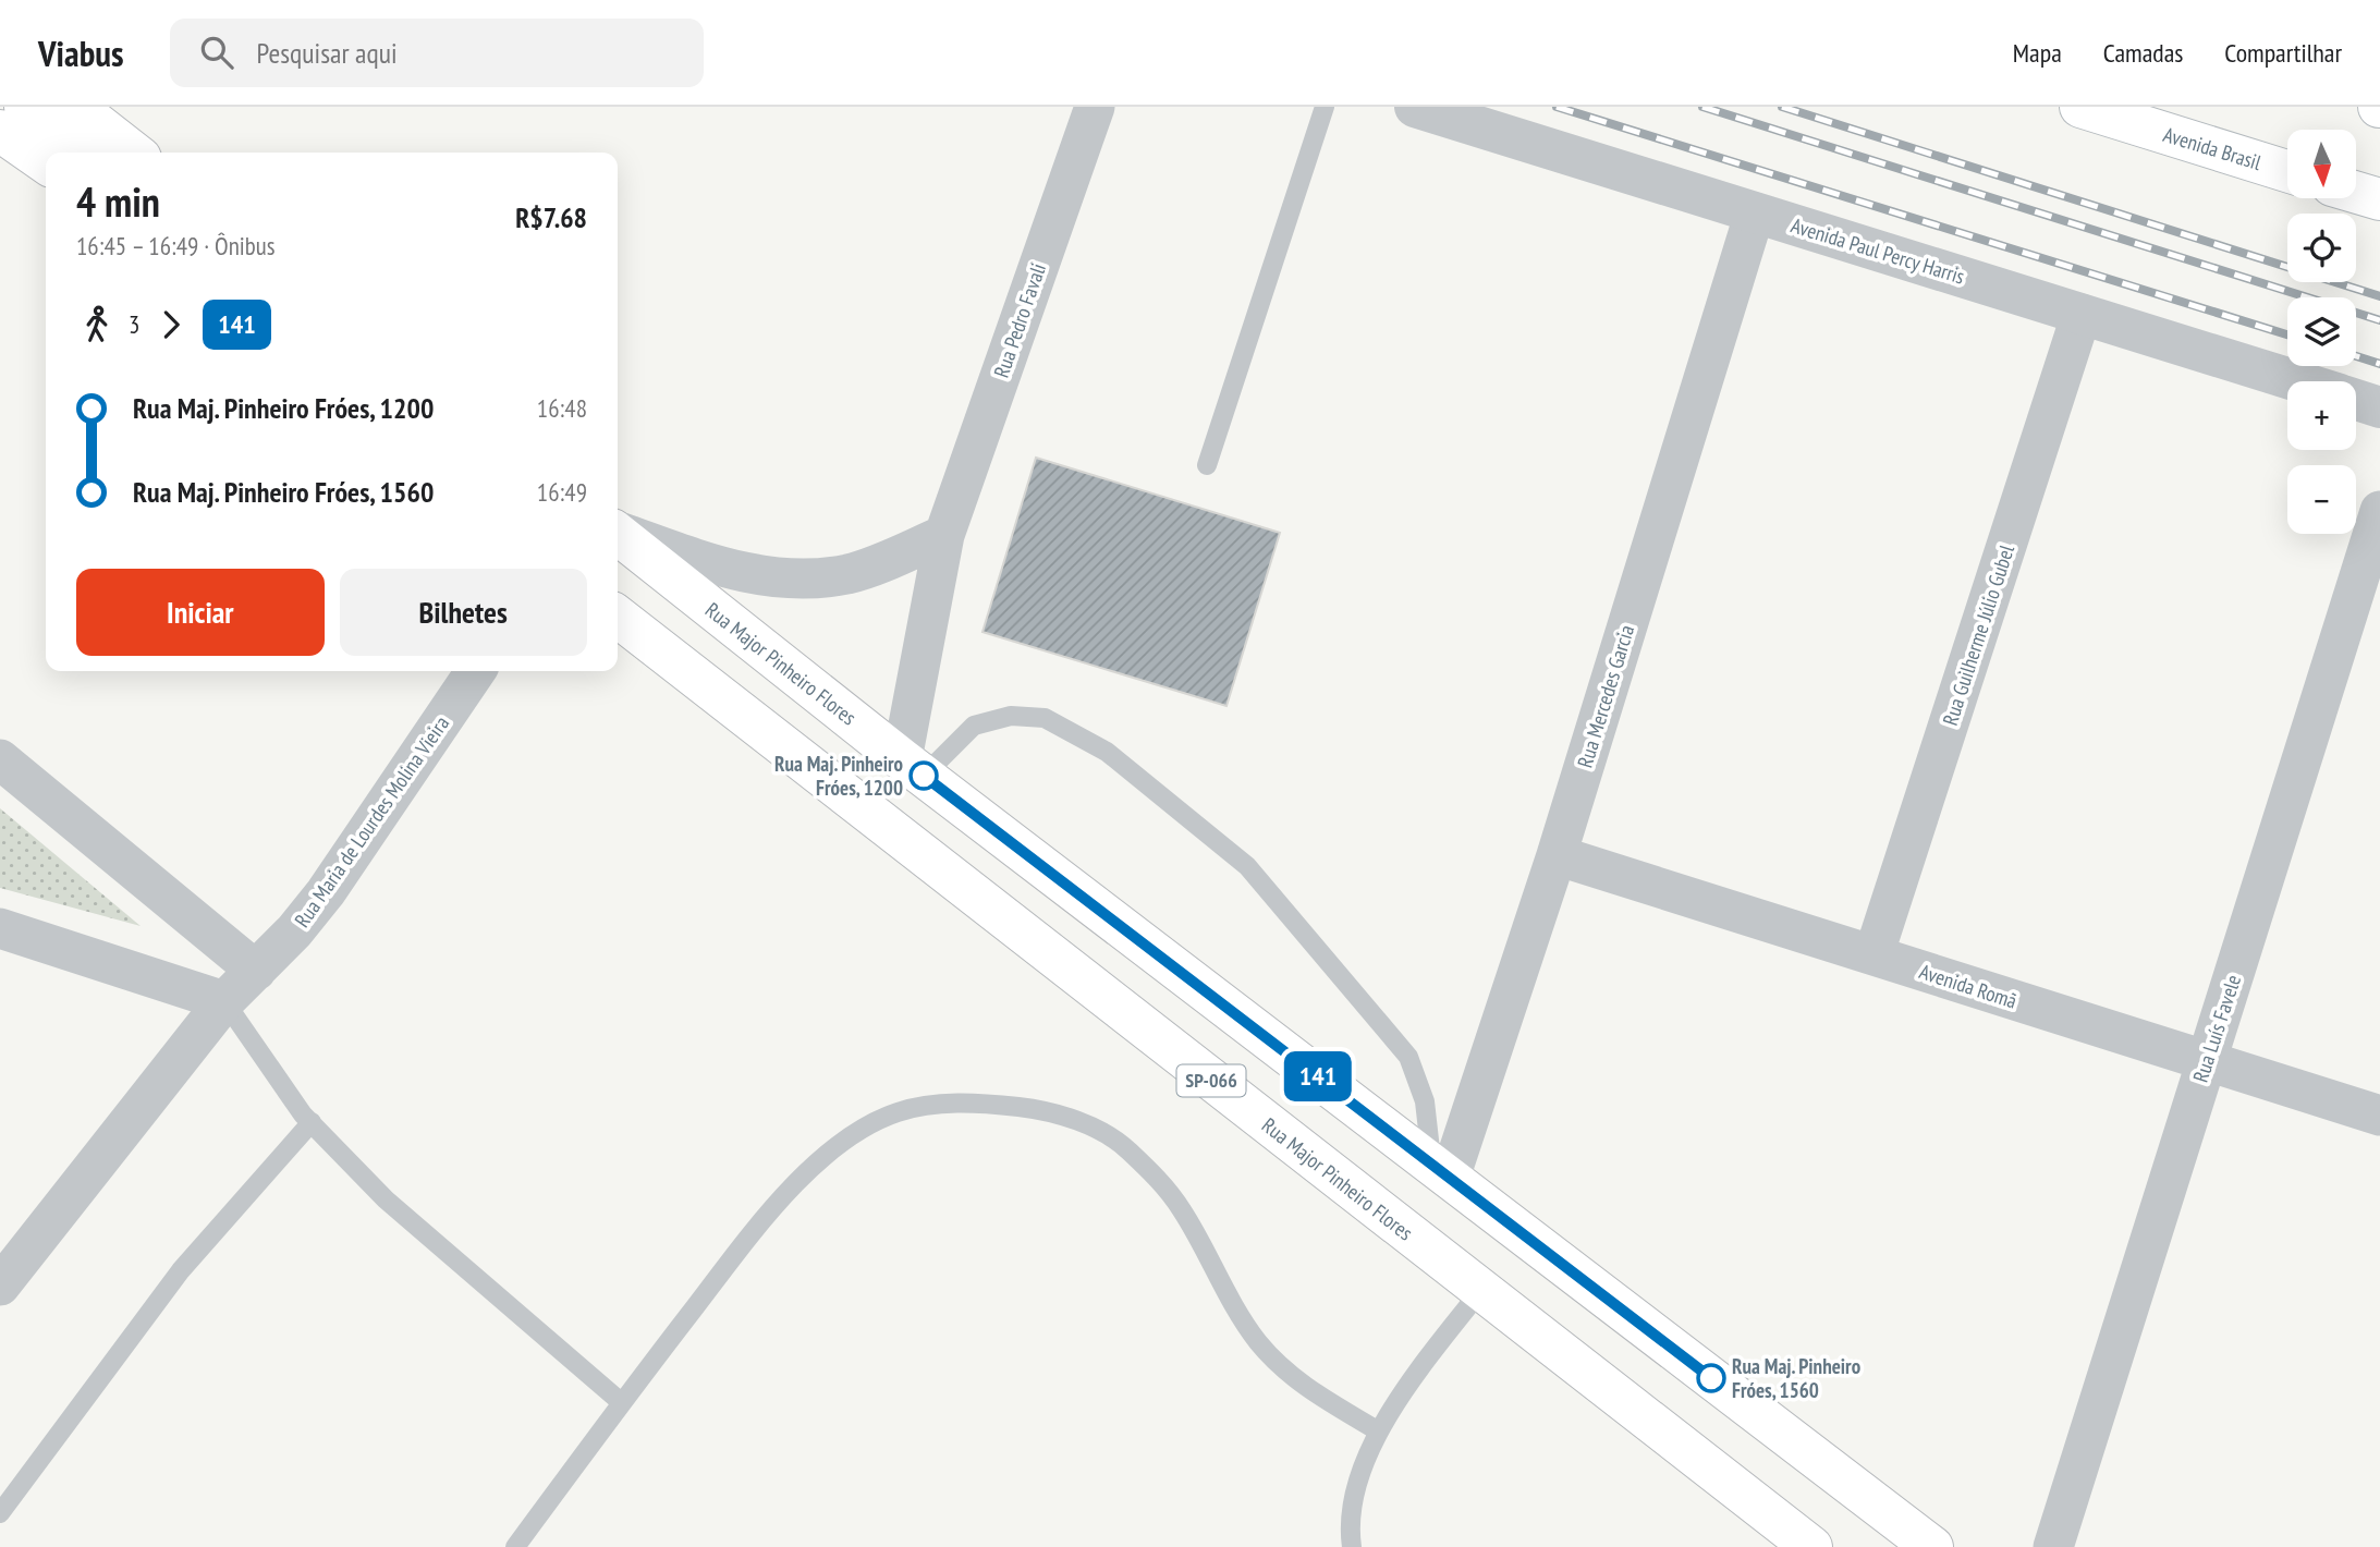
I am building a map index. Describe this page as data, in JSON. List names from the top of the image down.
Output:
{
  "streets": {
    "main road": ["Avenida Brasil", "Rua Major Pinheiro Flores", "SP-066"],
    "street": [
      "Avenida Paul Percy Harris",
      "Rua Pedro Favali",
      "Rua Guilherme Júlio Gubel",
      "Rua Mercedes Garcia",
      "Rua Maria de Lourdes Molina Vieira",
      "Avenida Romã",
      "Rua Luís Favele"
    ]
  },
  "crossings": [
    ["Avenida Paul Percy Harris", "Rua Guilherme Júlio Gubel"],
    ["Avenida Paul Percy Harris", "Rua Mercedes Garcia"],
    ["Rua Pedro Favali", "Rua Major Pinheiro Flores"],
    ["Rua Guilherme Júlio Gubel", "Avenida Romã"],
    ["Rua Major Pinheiro Flores", "Rua Mercedes Garcia"],
    ["Rua Mercedes Garcia", "Avenida Romã"],
    ["Avenida Romã", "Rua Luís Favele"]
  ],
  "places": ["Rua Maj. Pinheiro Fróes, 1200", "Rua Maj. Pinheiro Fróes, 1560"],
  "lines": ["bus line 141"],
  "north": "bottom",
  "page": {
    "header": "Viabus",
    "search": "Pesquisar aqui",
    "nav": ["Mapa", "Camadas", "Compartilhar"],
    "on_map": "141",
    "map_buttons": ["+", "−"],
    "heading": ["4 min", "16:45 – 16:49 · Ônibus", "R$7.68"],
    "legs": ["3", "141"],
    "list": [
      {
        "name": "Rua Maj. Pinheiro Fróes, 1200",
        "value": "16:48"
      },
      {
        "name": "Rua Maj. Pinheiro Fróes, 1560",
        "value": "16:49"
      }
    ],
    "buttons": ["Iniciar", "Bilhetes"]
  }
}
